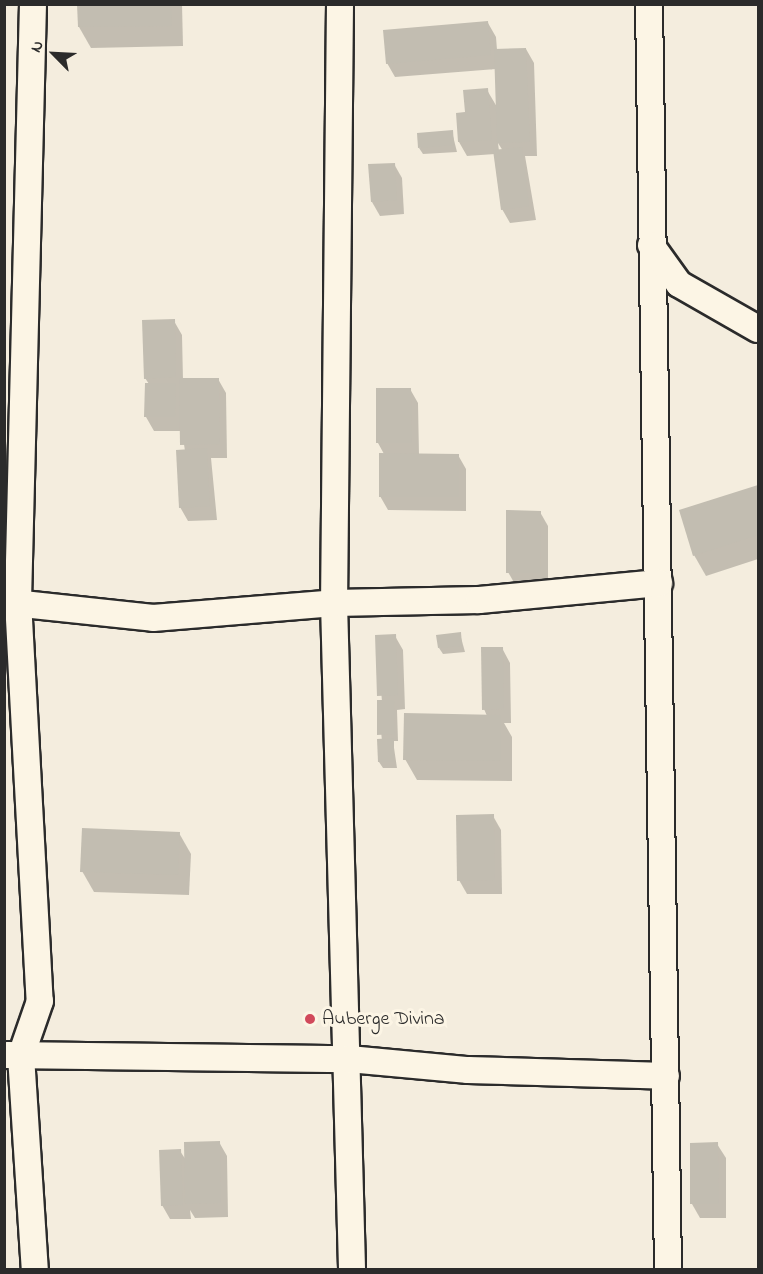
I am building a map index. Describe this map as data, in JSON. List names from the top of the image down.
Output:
{
  "places": ["Auberge Divina"],
  "north": "top left"
}
